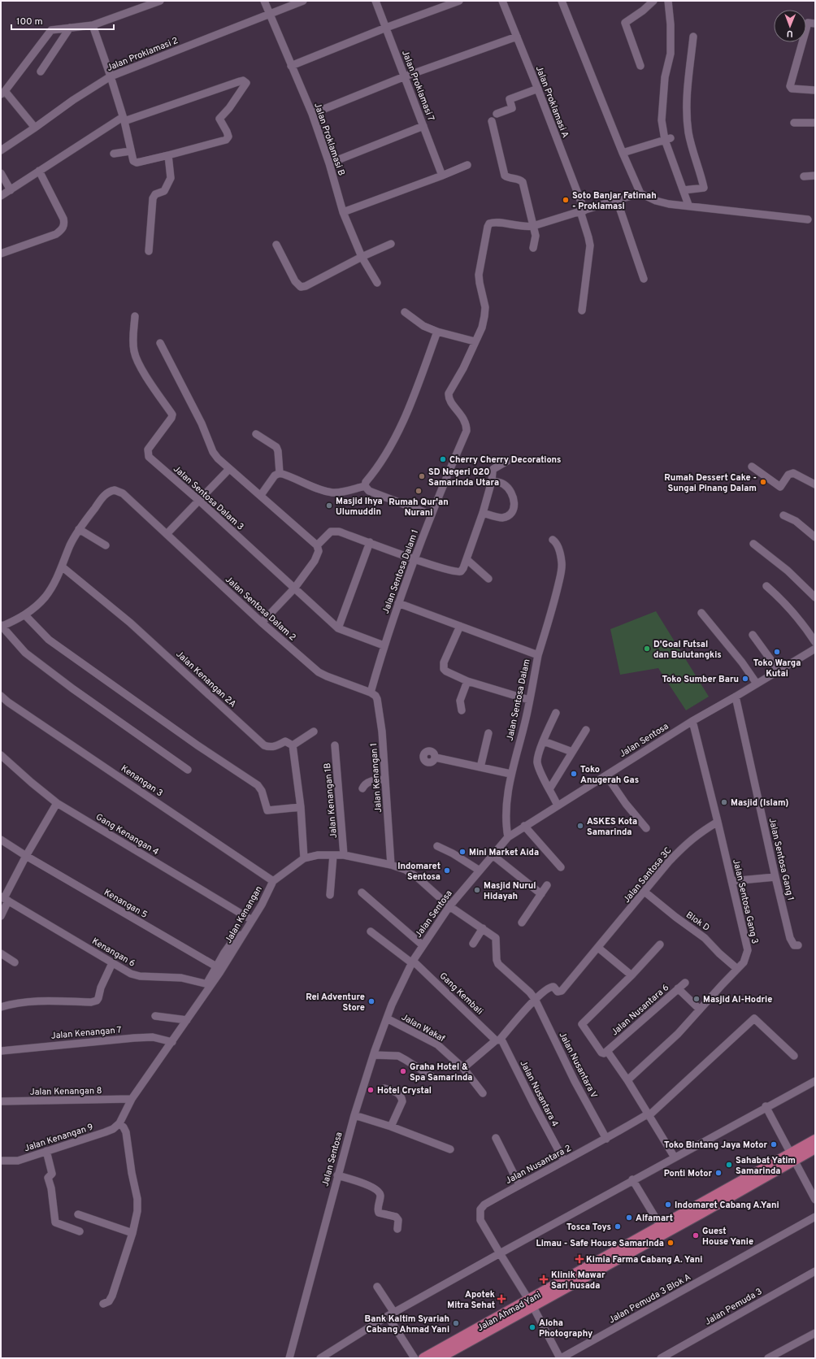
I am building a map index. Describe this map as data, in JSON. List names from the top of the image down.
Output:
{
  "streets": {
    "main road": ["Jalan Ahmad Yani"],
    "street": [
      "Jalan Proklamasi 2",
      "Jalan Proklamasi 7",
      "Jalan Proklamasi A",
      "Jalan Proklamasi B",
      "Jalan Sentosa Dalam 3",
      "Jalan Sentosa Dalam 1",
      "Jalan Sentosa Dalam 2",
      "Jalan Kenangan 2A",
      "Jalan Sentosa Dalam",
      "Jalan Sentosa",
      "Jalan Kenangan 1",
      "Kenangan 3",
      "Jalan Kenangan 1B",
      "Gang Kenangan 4",
      "Jalan Sentosa Gang 1",
      "Jalan Santosa 3C",
      "Jalan Sentosa Gang 3",
      "Kenangan 5",
      "Jalan Kenangan",
      "Blok D",
      "Kenangan 6",
      "Gang Kembali",
      "Jalan Nusantara 6",
      "Jalan Wakaf",
      "Jalan Kenangan 7",
      "Jalan Nusantara V",
      "Jalan Kenangan 8",
      "Jalan Nusantara 4",
      "Jalan Kenangan 9",
      "Jalan Nusantara 2",
      "Jalan Pemuda 3 Blok A",
      "Jalan Pemuda 3"
    ]
  },
  "crossings": [
    ["Jalan Proklamasi 2", "Jalan Proklamasi B"],
    ["Jalan Sentosa Dalam 3", "Jalan Sentosa Dalam 1"],
    ["Jalan Sentosa Dalam 1", "Jalan Sentosa Dalam 2"],
    ["Jalan Sentosa Dalam 1", "Jalan Sentosa Dalam"],
    ["Jalan Sentosa Dalam 1", "Jalan Kenangan 1"],
    ["Jalan Sentosa Dalam 2", "Jalan Kenangan 1"],
    ["Jalan Sentosa Dalam", "Jalan Sentosa"],
    ["Jalan Sentosa", "Jalan Sentosa Gang 1"],
    ["Jalan Sentosa", "Jalan Sentosa Gang 3"],
    ["Jalan Sentosa", "Jalan Kenangan"],
    ["Jalan Sentosa", "Gang Kembali"],
    ["Jalan Sentosa", "Jalan Wakaf"],
    ["Jalan Kenangan 1", "Jalan Kenangan"],
    ["Kenangan 3", "Jalan Kenangan"],
    ["Jalan Kenangan 1B", "Jalan Kenangan"],
    ["Gang Kenangan 4", "Jalan Kenangan"],
    ["Jalan Santosa 3C", "Jalan Sentosa Gang 3"],
    ["Jalan Santosa 3C", "Blok D"],
    ["Jalan Santosa 3C", "Jalan Nusantara V"],
    ["Jalan Sentosa Gang 3", "Blok D"],
    ["Kenangan 5", "Kenangan 6"],
    ["Jalan Kenangan", "Kenangan 6"],
    ["Jalan Kenangan", "Jalan Kenangan 7"],
    ["Jalan Kenangan", "Jalan Nusantara V"],
    ["Jalan Kenangan", "Jalan Kenangan 8"],
    ["Jalan Kenangan", "Jalan Kenangan 9"],
    ["Gang Kembali", "Jalan Nusantara 4"],
    ["Jalan Nusantara V", "Jalan Nusantara 2"],
    ["Jalan Nusantara 4", "Jalan Nusantara 2"]
  ],
  "places": {
    "other": [
      "Soto Banjar Fatimah - Proklamasi",
      "Cherry Cherry Decorations",
      "SD Negeri 020 Samarinda Utara",
      "Rumah Dessert Cake - Sungai Pinang Dalam",
      "Rumah Qur'an Nurani",
      "Masjid Ihya Ulumuddin",
      "D'Goal Futsal dan Bulutangkis",
      "Toko Warga Kutai",
      "Toko Sumber Baru",
      "Toko Anugerah Gas",
      "Masjid (Islam)",
      "ASKES Kota Samarinda",
      "Mini Market Aida",
      "Indomaret Sentosa",
      "Masjid Nurul Hidayah",
      "Masjid Al-Hodrie",
      "Rei Adventure Store",
      "Graha Hotel & Spa Samarinda",
      "Hotel Crystal",
      "Toko Bintang Jaya Motor",
      "Sahabat Yatim Samarinda",
      "Ponti Motor",
      "Indomaret Cabang A.Yani",
      "Alfamart",
      "Tosca Toys",
      "Guest House Yanie",
      "Limau - Safe House Samarinda",
      "Bank Kaltim Syariah Cabang Ahmad Yani",
      "Aloha Photography"
    ],
    "health": ["Kimia Farma Cabang A. Yani", "Klinik Mawar Sari husada", "Apotek Mitra Sehat"]
  },
  "scale_bar": "100 m",
  "north": "bottom"
}
